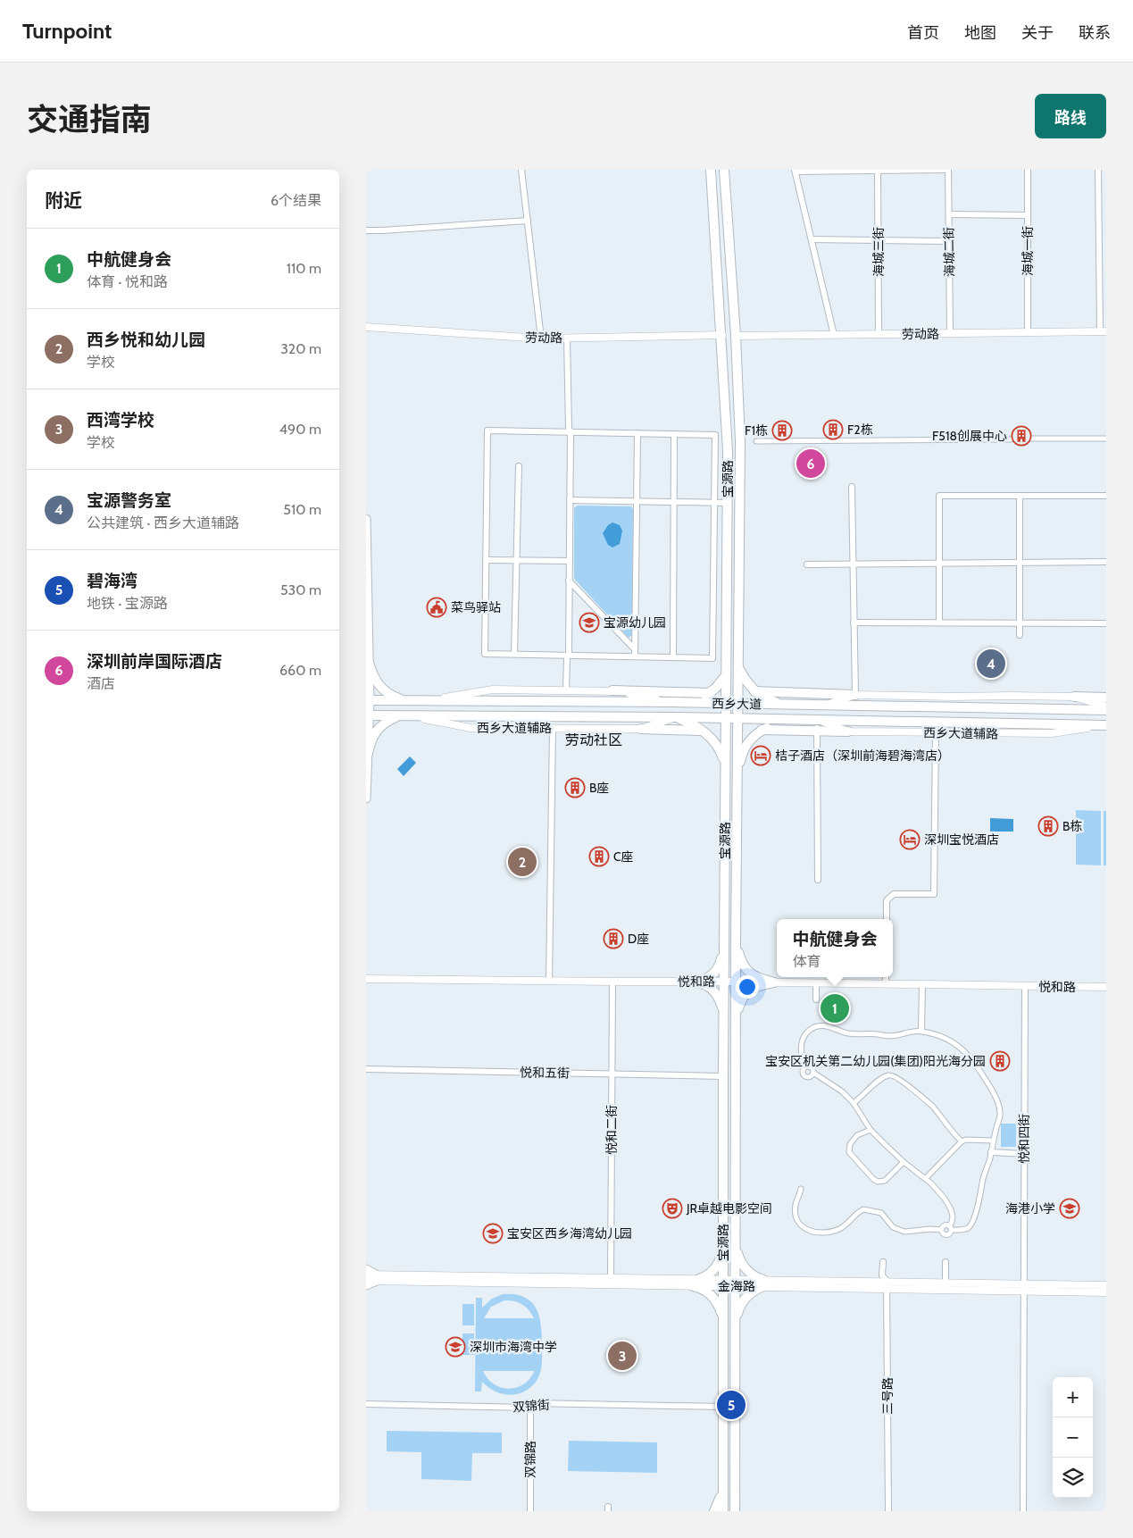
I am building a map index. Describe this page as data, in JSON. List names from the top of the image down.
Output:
{
  "streets": {
    "main road": ["宝源路", "西乡大道"],
    "street": [
      "海城一街",
      "海城三街",
      "海城二街",
      "劳动路",
      "西乡大道辅路",
      "悦和路",
      "悦和五街",
      "悦和二街",
      "悦和四街",
      "金海路",
      "三号路",
      "双锦街",
      "双锦路"
    ]
  },
  "crossings": [
    ["海城一街", "劳动路"],
    ["海城三街", "劳动路"],
    ["海城二街", "劳动路"],
    ["劳动路", "宝源路"],
    ["宝源路", "西乡大道"],
    ["宝源路", "悦和路"],
    ["宝源路", "悦和五街"],
    ["宝源路", "金海路"],
    ["宝源路", "双锦街"],
    ["西乡大道", "西乡大道辅路"],
    ["悦和路", "悦和二街"],
    ["悦和路", "悦和四街"],
    ["悦和五街", "悦和二街"],
    ["悦和二街", "金海路"],
    ["悦和四街", "金海路"],
    ["金海路", "三号路"],
    ["双锦街", "双锦路"]
  ],
  "districts": ["劳动社区"],
  "places": {
    "building": [
      "F2栋",
      "F1栋",
      "F518创展中心",
      "B座",
      "B栋",
      "C座",
      "D座",
      "宝安区机关第二幼儿园(集团)阳光海分园"
    ],
    "public building": ["菜鸟驿站"],
    "school or university": [
      "宝源幼儿园",
      "海港小学",
      "宝安区西乡海湾幼儿园",
      "深圳市海湾中学"
    ],
    "hotel": ["桔子酒店（深圳前海碧海湾店）", "深圳宝悦酒店"],
    "theatre": ["JR卓越电影空间"]
  },
  "page": {
    "header": "Turnpoint",
    "nav": [
      "首页",
      "地图",
      "关于",
      "联系"
    ],
    "title": "交通指南",
    "buttons": "路线",
    "heading": ["附近", "6个结果"],
    "list": [
      {
        "mark": "1",
        "name": "中航健身会",
        "note": "体育 · 悦和路",
        "value": "110 m"
      },
      {
        "mark": "2",
        "name": "西乡悦和幼儿园",
        "note": "学校",
        "value": "320 m"
      },
      {
        "mark": "3",
        "name": "西湾学校",
        "note": "学校",
        "value": "490 m"
      },
      {
        "mark": "4",
        "name": "宝源警务室",
        "note": "公共建筑 · 西乡大道辅路",
        "value": "510 m"
      },
      {
        "mark": "5",
        "name": "碧海湾",
        "note": "地铁 · 宝源路",
        "value": "530 m"
      },
      {
        "mark": "6",
        "name": "深圳前岸国际酒店",
        "note": "酒店",
        "value": "660 m"
      }
    ],
    "pins": [
      "6",
      "4",
      "2",
      "1",
      "3",
      "5"
    ],
    "popup": ["中航健身会", "体育"],
    "map_buttons": ["+", "−"]
  }
}
